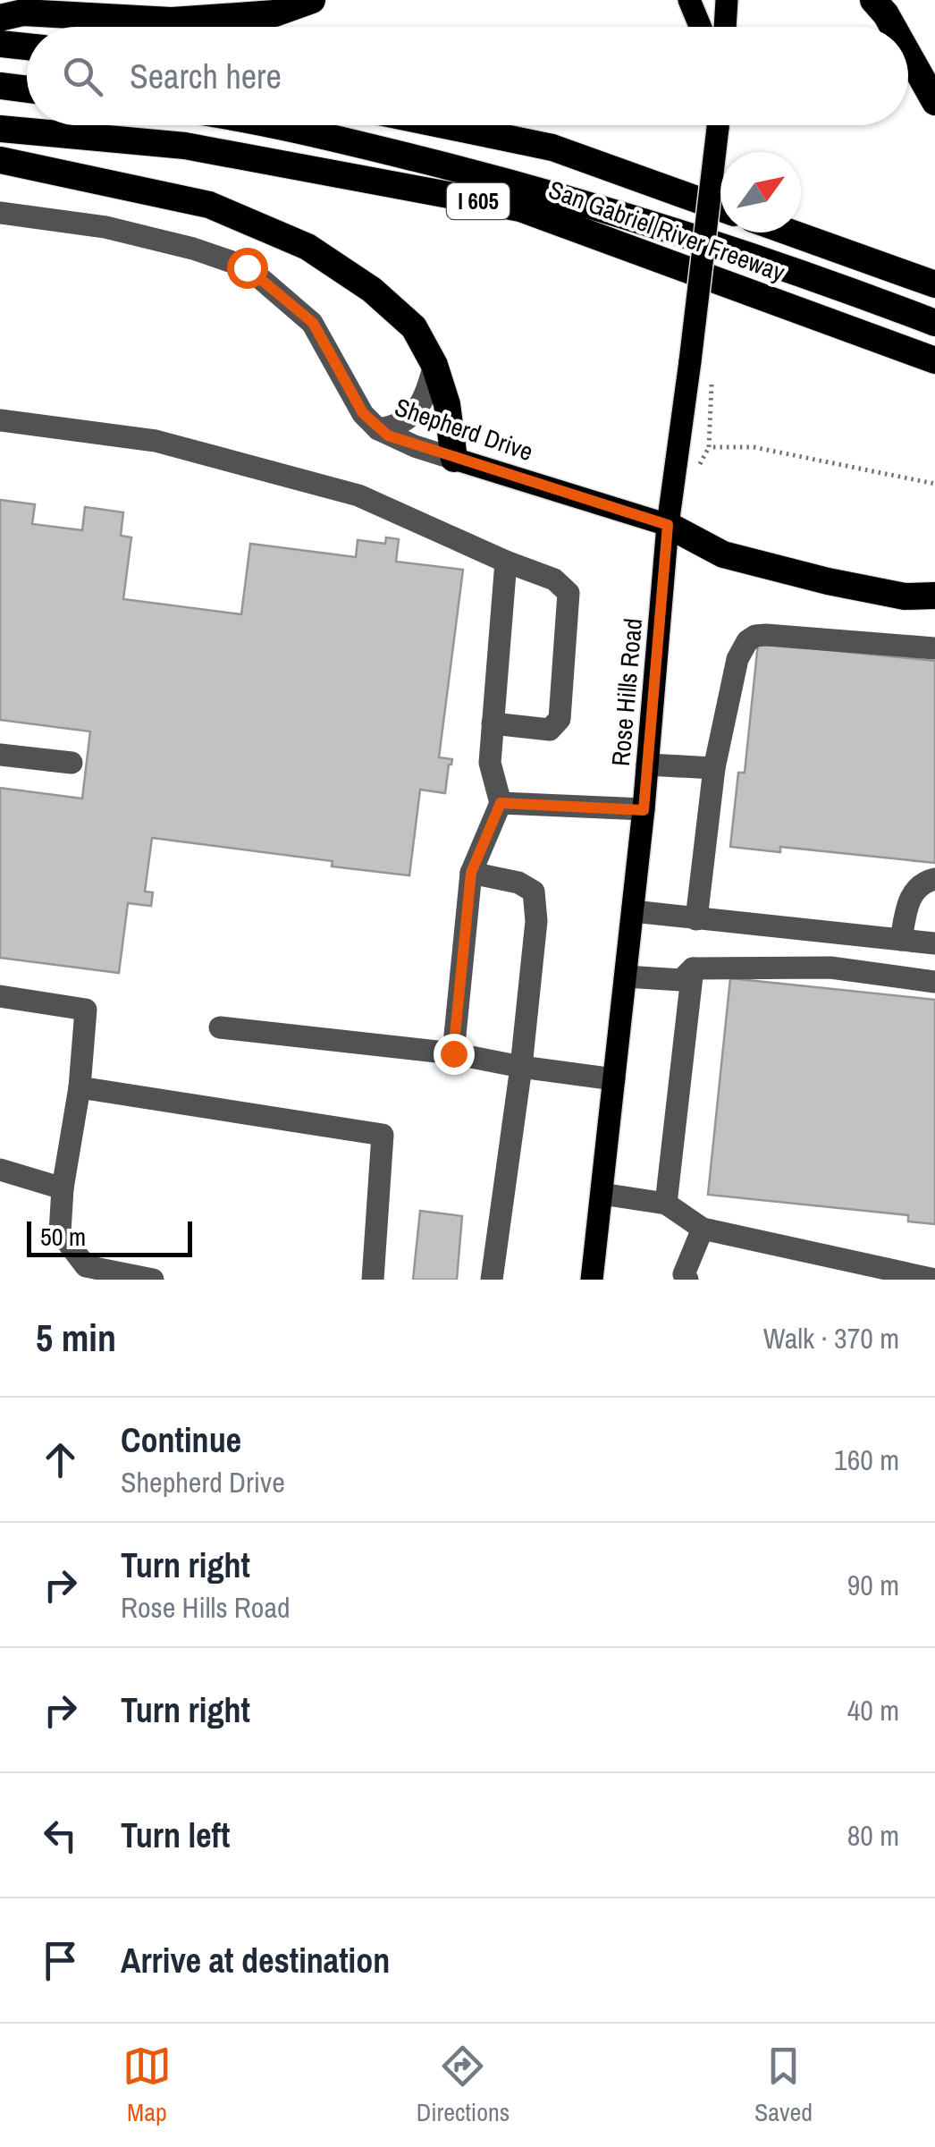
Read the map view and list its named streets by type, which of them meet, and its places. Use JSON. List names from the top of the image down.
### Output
{
  "streets": {
    "highway": ["I 605", "San Gabriel River Freeway"],
    "main road": ["Shepherd Drive", "Rose Hills Road"]
  },
  "crossings": [
    ["Shepherd Drive", "Rose Hills Road"]
  ],
  "scale_bar": "50 m",
  "north": "top right",
  "page": {
    "search": "Search here",
    "scale": "50 m",
    "heading": ["5 min", "Walk · 370 m"],
    "list": [
      ["Continue", "Shepherd Drive", "160 m"],
      ["Turn right", "Rose Hills Road", "90 m"],
      ["Turn right", "40 m"],
      ["Turn left", "80 m"],
      "Arrive at destination"
    ],
    "nav": ["Map", "Directions", "Saved"]
  }
}
